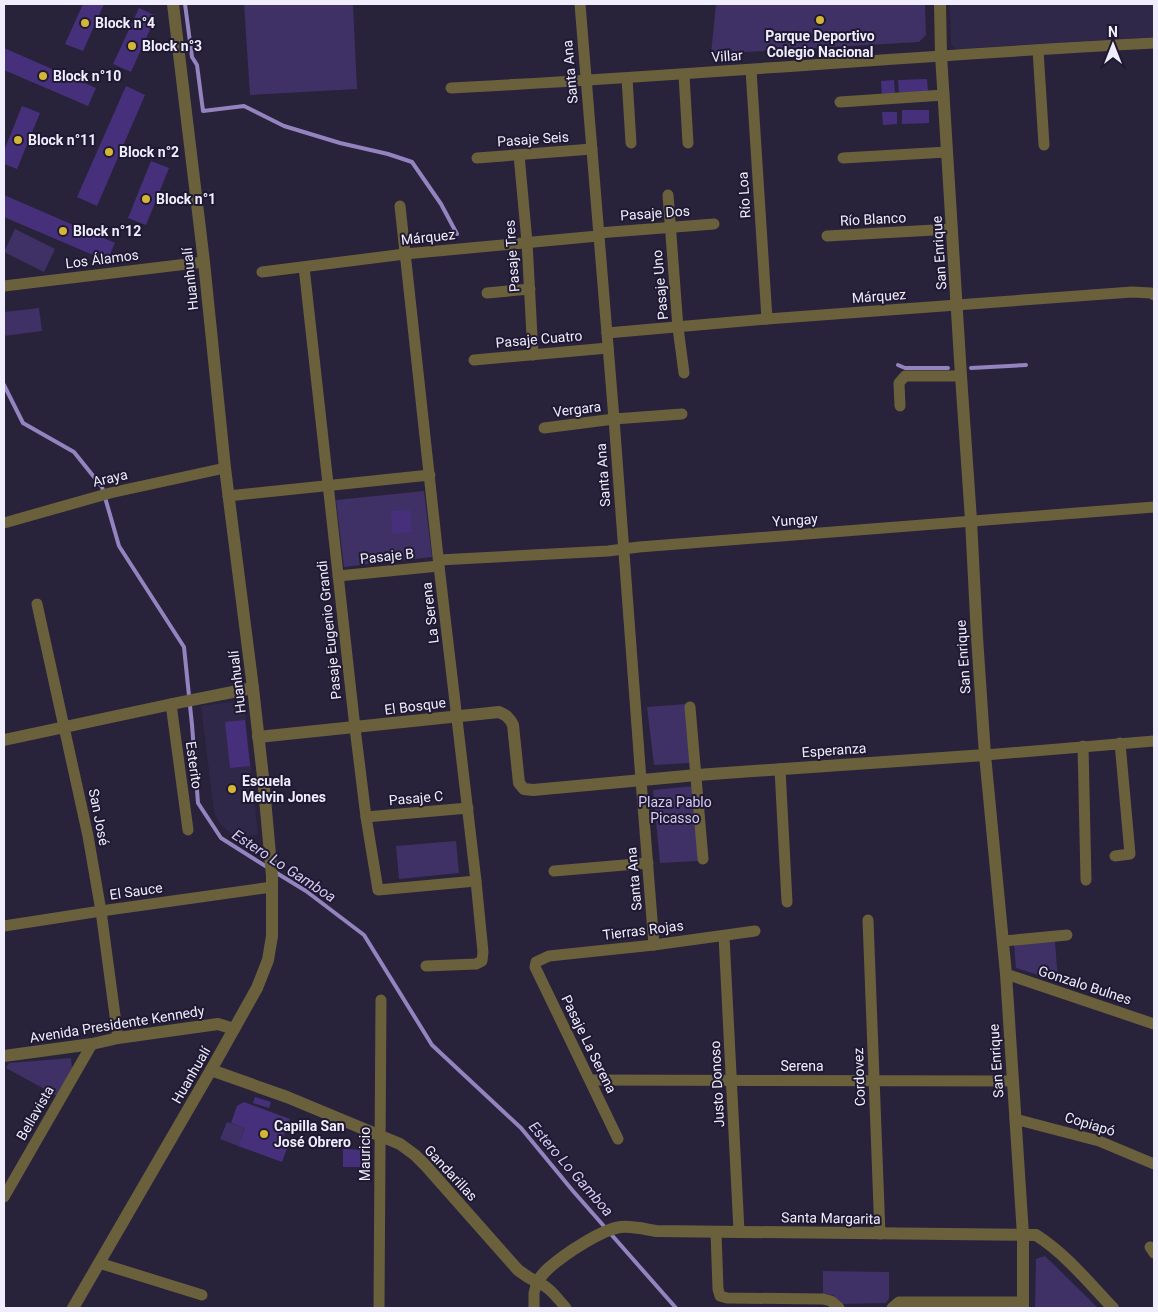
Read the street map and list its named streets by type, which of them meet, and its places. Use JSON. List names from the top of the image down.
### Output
{
  "streets": {
    "street": [
      "Villar",
      "Santa Ana",
      "Pasaje Seis",
      "Río Loa",
      "Pasaje Dos",
      "Río Blanco",
      "Márquez",
      "San Enrique",
      "Pasaje Tres",
      "Los Álamos",
      "Huanhualí",
      "Pasaje Uno",
      "Pasaje Cuatro",
      "Vergara",
      "Araya",
      "Yungay",
      "Pasaje B",
      "La Serena",
      "Pasaje Eugenio Grandi",
      "El Bosque",
      "Esperanza",
      "Esterito",
      "Pasaje C",
      "San José",
      "El Sauce",
      "Tierras Rojas",
      "Gonzalo Bulnes",
      "Avenida Presidente Kennedy",
      "Pasaje La Serena",
      "Serena",
      "Cordovez",
      "Justo Donoso",
      "Bellavista",
      "Copiapó",
      "Mauricio",
      "Gandarillas",
      "Santa Margarita"
    ]
  },
  "crossings": [
    ["Villar", "Santa Ana"],
    ["Villar", "Río Loa"],
    ["Villar", "San Enrique"],
    ["Santa Ana", "Pasaje Seis"],
    ["Santa Ana", "Pasaje Dos"],
    ["Santa Ana", "Márquez"],
    ["Santa Ana", "Pasaje Cuatro"],
    ["Santa Ana", "Vergara"],
    ["Santa Ana", "Yungay"],
    ["Santa Ana", "Esperanza"],
    ["Santa Ana", "Tierras Rojas"],
    ["Pasaje Seis", "Pasaje Tres"],
    ["Río Loa", "Márquez"],
    ["Pasaje Dos", "Márquez"],
    ["Pasaje Dos", "Pasaje Uno"],
    ["Río Blanco", "San Enrique"],
    ["Márquez", "San Enrique"],
    ["Márquez", "Pasaje Tres"],
    ["Márquez", "Pasaje Uno"],
    ["Márquez", "La Serena"],
    ["Márquez", "Pasaje Eugenio Grandi"],
    ["San Enrique", "Yungay"],
    ["San Enrique", "Esperanza"],
    ["San Enrique", "Gonzalo Bulnes"],
    ["San Enrique", "Serena"],
    ["San Enrique", "Copiapó"],
    ["San Enrique", "Santa Margarita"],
    ["Pasaje Tres", "Pasaje Cuatro"],
    ["Los Álamos", "Huanhualí"],
    ["Huanhualí", "Araya"],
    ["Huanhualí", "El Bosque"],
    ["Huanhualí", "El Sauce"],
    ["Huanhualí", "Avenida Presidente Kennedy"],
    ["Huanhualí", "Gandarillas"],
    ["Yungay", "Pasaje B"],
    ["Yungay", "La Serena"],
    ["Pasaje B", "La Serena"],
    ["Pasaje B", "Pasaje Eugenio Grandi"],
    ["La Serena", "Pasaje Eugenio Grandi"],
    ["La Serena", "El Bosque"],
    ["La Serena", "Pasaje C"],
    ["Pasaje Eugenio Grandi", "El Bosque"],
    ["Pasaje Eugenio Grandi", "Pasaje C"],
    ["El Bosque", "Esperanza"],
    ["San José", "El Sauce"],
    ["San José", "Avenida Presidente Kennedy"],
    ["Tierras Rojas", "Pasaje La Serena"],
    ["Tierras Rojas", "Justo Donoso"],
    ["Avenida Presidente Kennedy", "Bellavista"],
    ["Pasaje La Serena", "Serena"],
    ["Serena", "Cordovez"],
    ["Serena", "Justo Donoso"],
    ["Cordovez", "Santa Margarita"],
    ["Justo Donoso", "Santa Margarita"],
    ["Mauricio", "Gandarillas"],
    ["Gandarillas", "Santa Margarita"]
  ],
  "water": ["Estero Lo Gamboa"],
  "parks": ["Plaza Pablo Picasso"],
  "places": [
    "Parque Deportivo Colegio Nacional",
    "Block n°4",
    "Block n°3",
    "Block n°10",
    "Block n°11",
    "Block n°2",
    "Block n°1",
    "Block n°12",
    "Escuela Melvin Jones",
    "Capilla San José Obrero"
  ],
  "north": "top"
}
